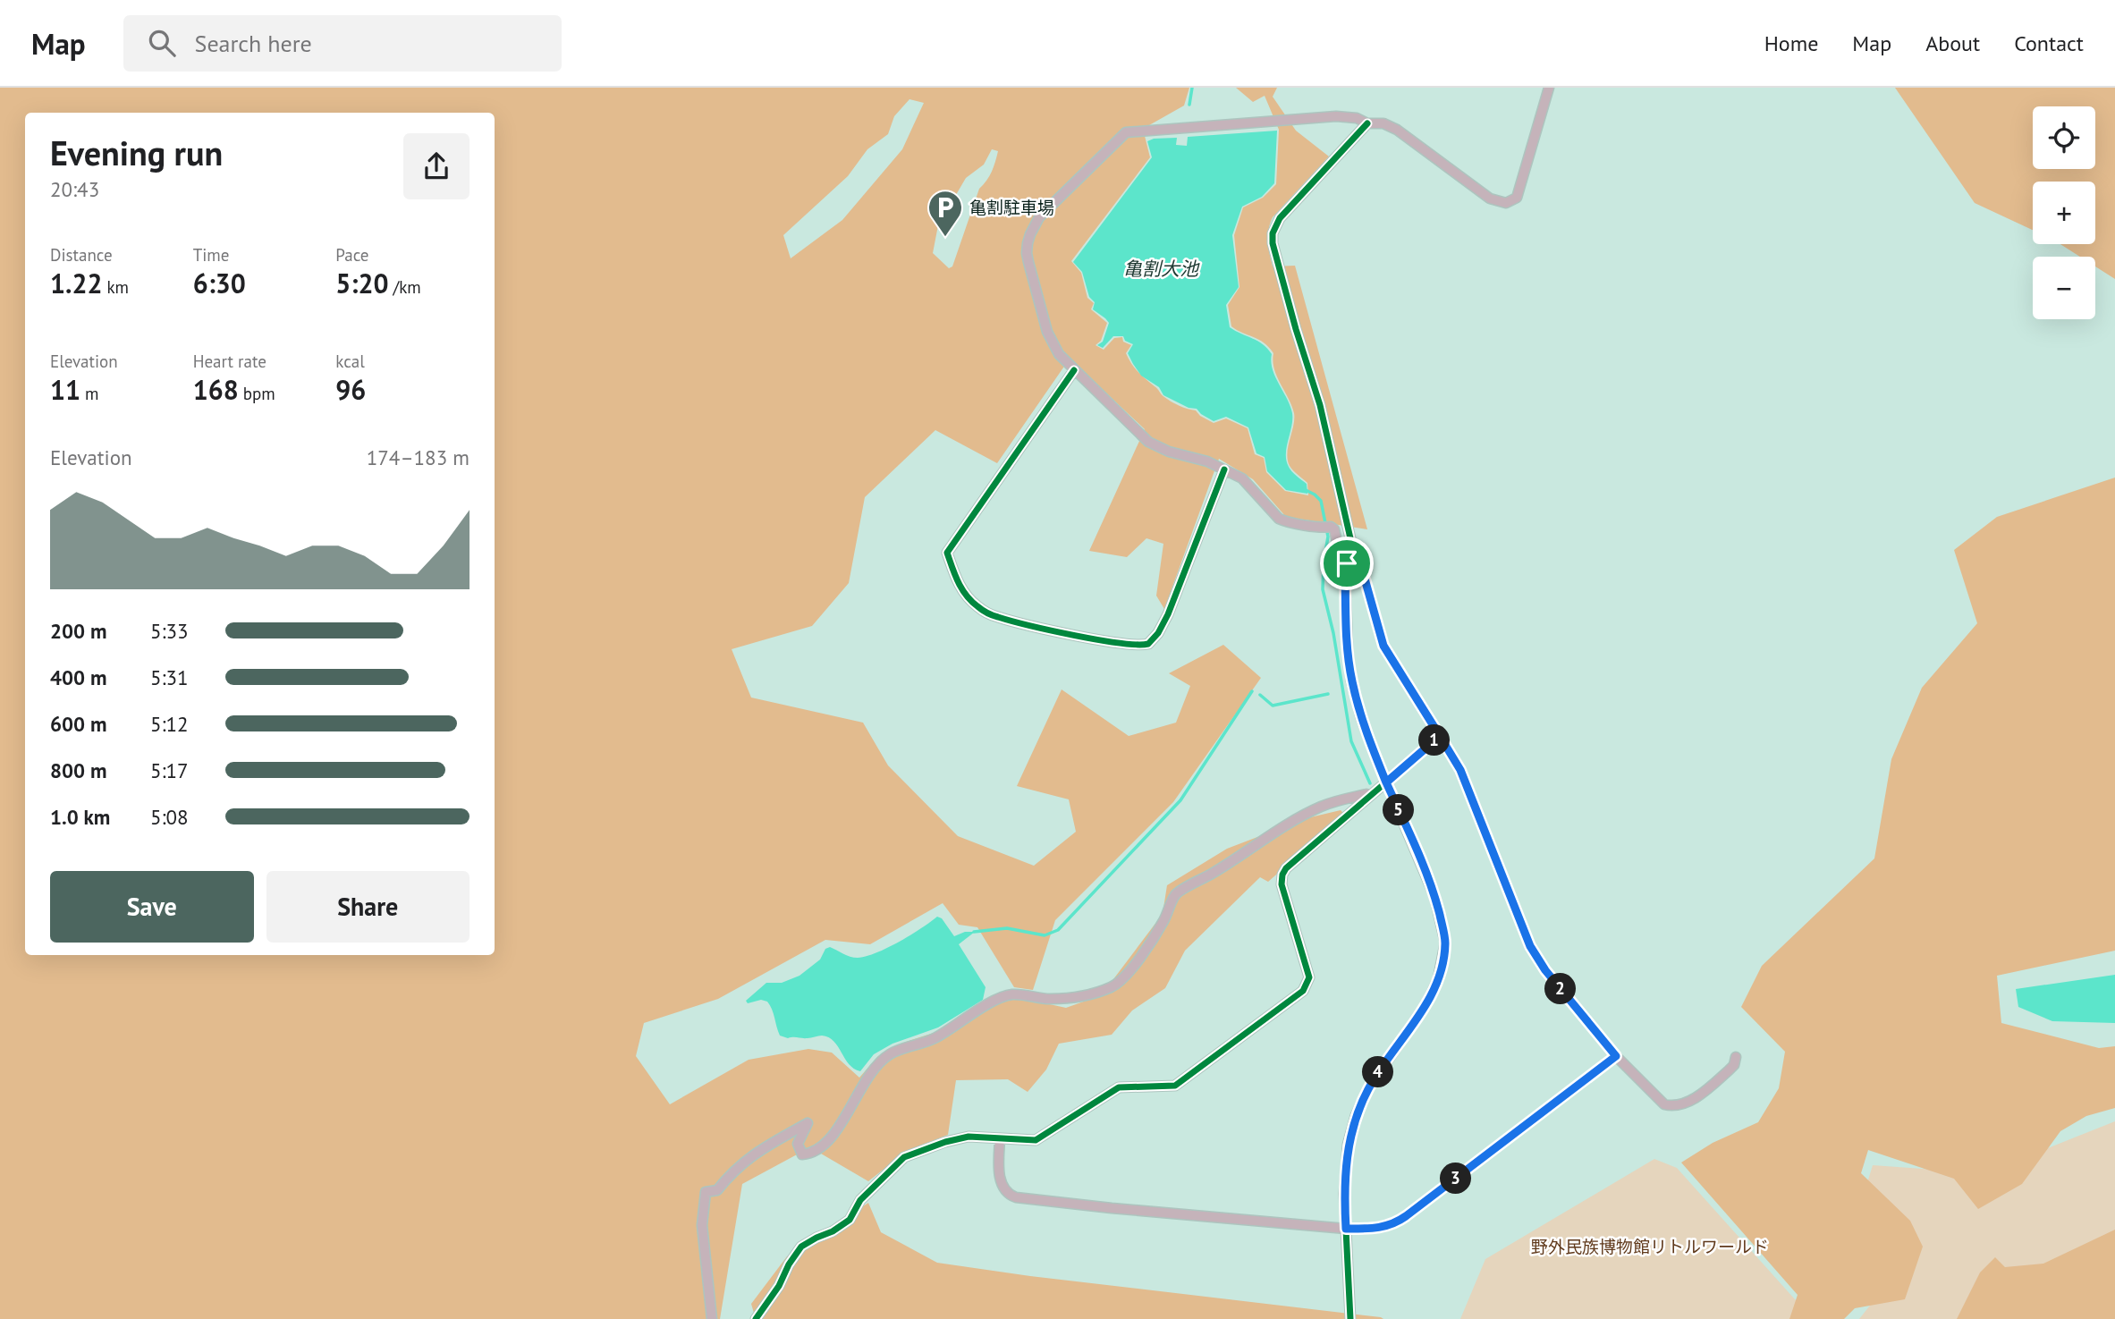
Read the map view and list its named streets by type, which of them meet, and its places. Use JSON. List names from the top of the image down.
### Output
{
  "water": ["亀割大池"],
  "parks": ["野外民族博物館リトルワールド"],
  "places": {
    "parking": ["亀割駐車場"]
  },
  "page": {
    "header": "Map",
    "search": "Search here",
    "nav": [
      "Home",
      "Map",
      "About",
      "Contact"
    ],
    "map_buttons": ["+", "−"],
    "heading": ["Evening run", "20:43"],
    "stats": [
      ["Distance", "1.22 km"],
      ["Time", "6:30"],
      ["Pace", "5:20 /km"],
      ["Elevation", "11 m"],
      ["Heart rate", "168 bpm"],
      ["kcal", "96"]
    ],
    "chart": ["Elevation", "174–183 m"],
    "list": [
      {
        "name": "200 m",
        "note": "5:33"
      },
      {
        "name": "400 m",
        "note": "5:31"
      },
      {
        "name": "600 m",
        "note": "5:12"
      },
      {
        "name": "800 m",
        "note": "5:17"
      },
      {
        "name": "1.0 km",
        "note": "5:08"
      }
    ],
    "pins": [
      "1",
      "5",
      "2",
      "4",
      "3"
    ],
    "buttons": ["Save", "Share"]
  }
}
